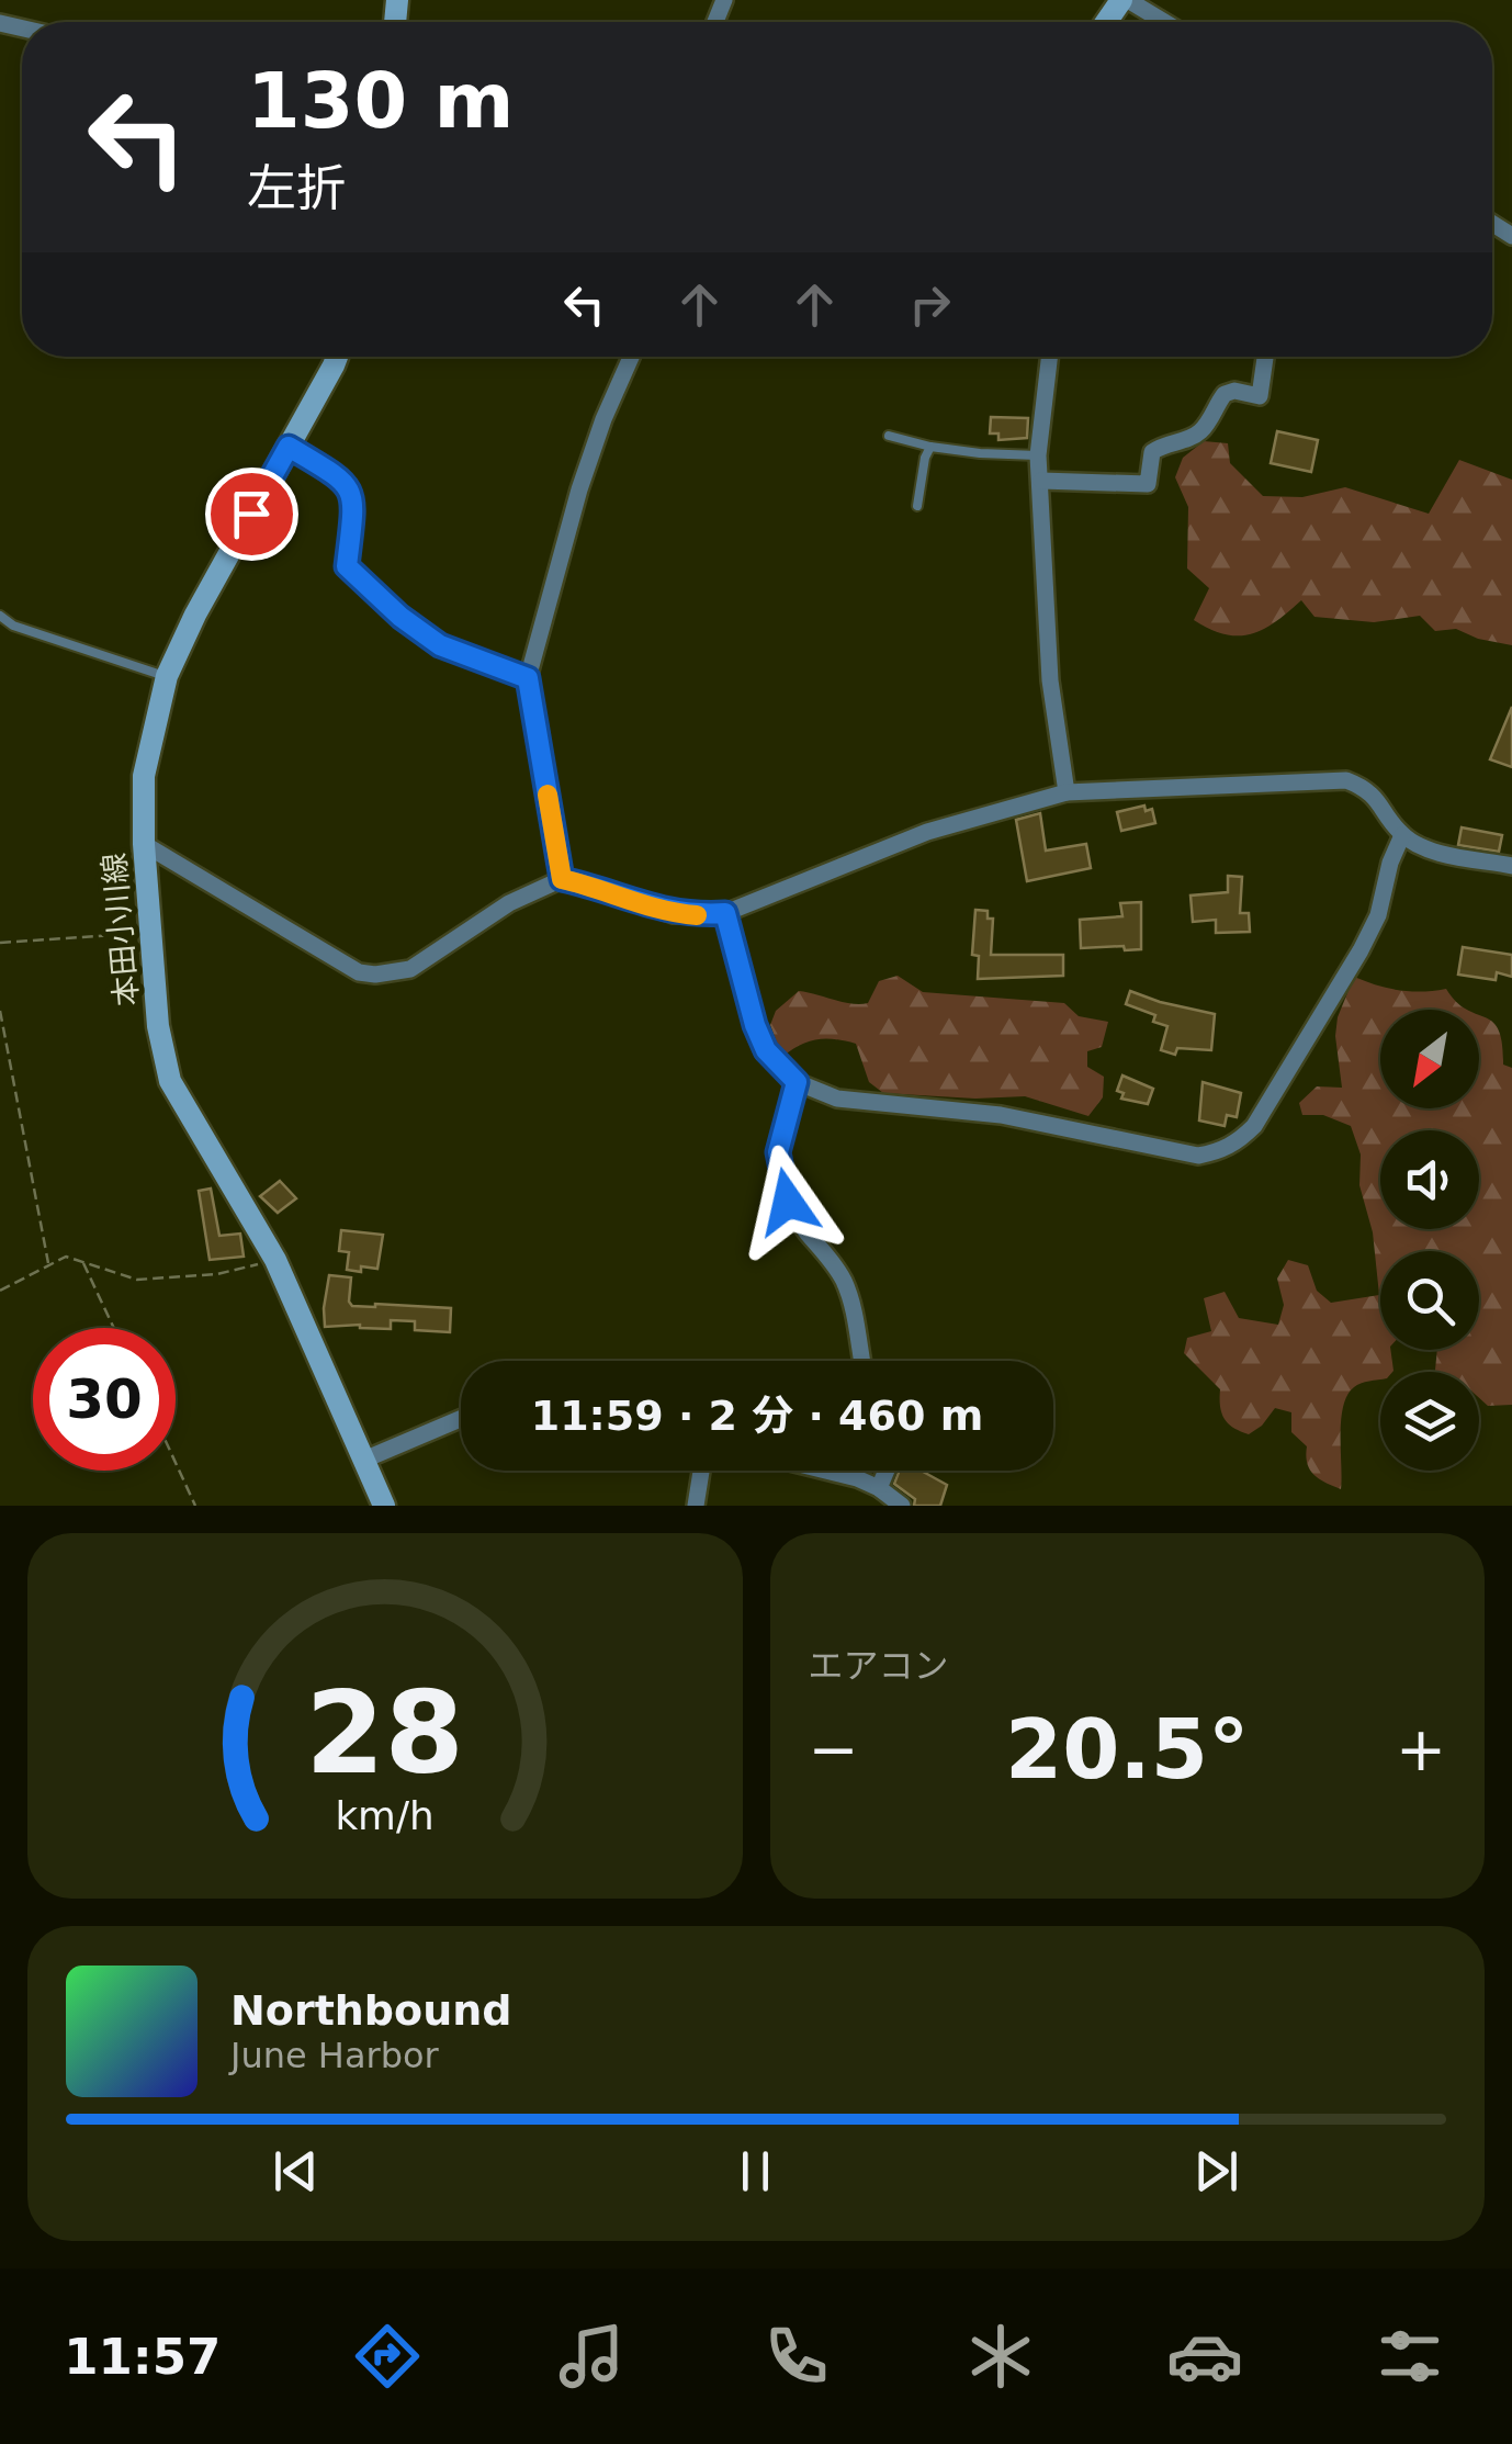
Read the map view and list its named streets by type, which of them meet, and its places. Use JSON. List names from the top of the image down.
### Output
{
  "streets": {
    "main road": ["本田小川線"]
  },
  "north": "bottom left",
  "page": {
    "turn": ["130 m", "左折"],
    "limit": "30",
    "trip": "11:59 · 2 分 · 460 m",
    "tile": "エアコン",
    "heat": ["−", "20.5°", "+"],
    "song": ["Northbound", "June Harbor"],
    "tabs": "11:57",
    "gauge": ["28", "km/h"]
  }
}
